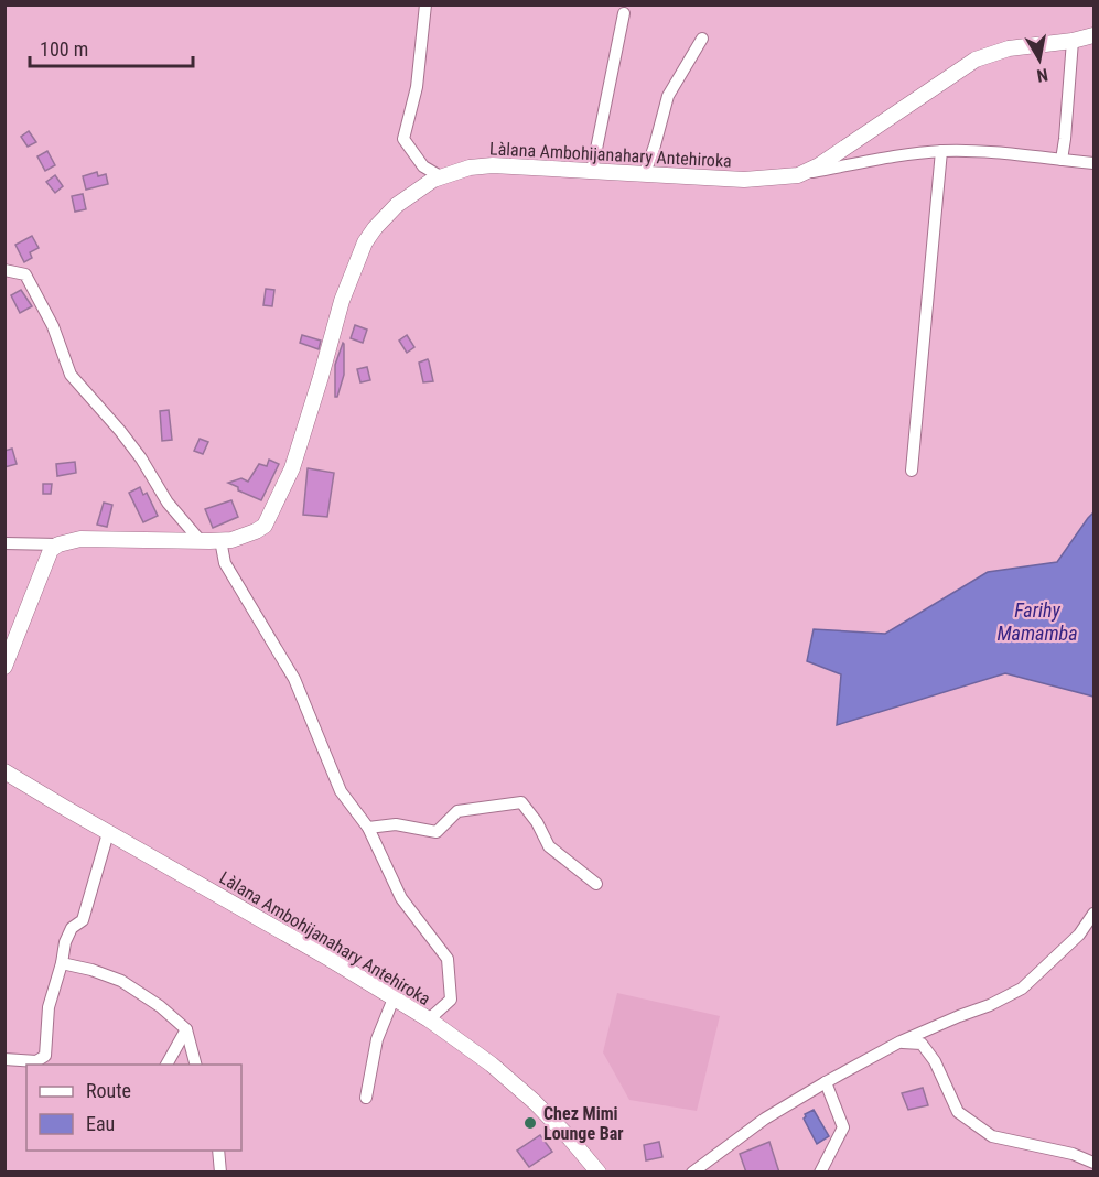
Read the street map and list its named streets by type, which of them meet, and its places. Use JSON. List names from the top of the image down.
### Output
{
  "streets": {
    "street": ["Làlana Ambohijanahary Antehiroka"]
  },
  "water": ["Farihy Mamamba"],
  "places": ["Chez Mimi Lounge Bar"],
  "legend": ["Route", "Eau"],
  "scale_bar": "100 m",
  "north": "bottom"
}
